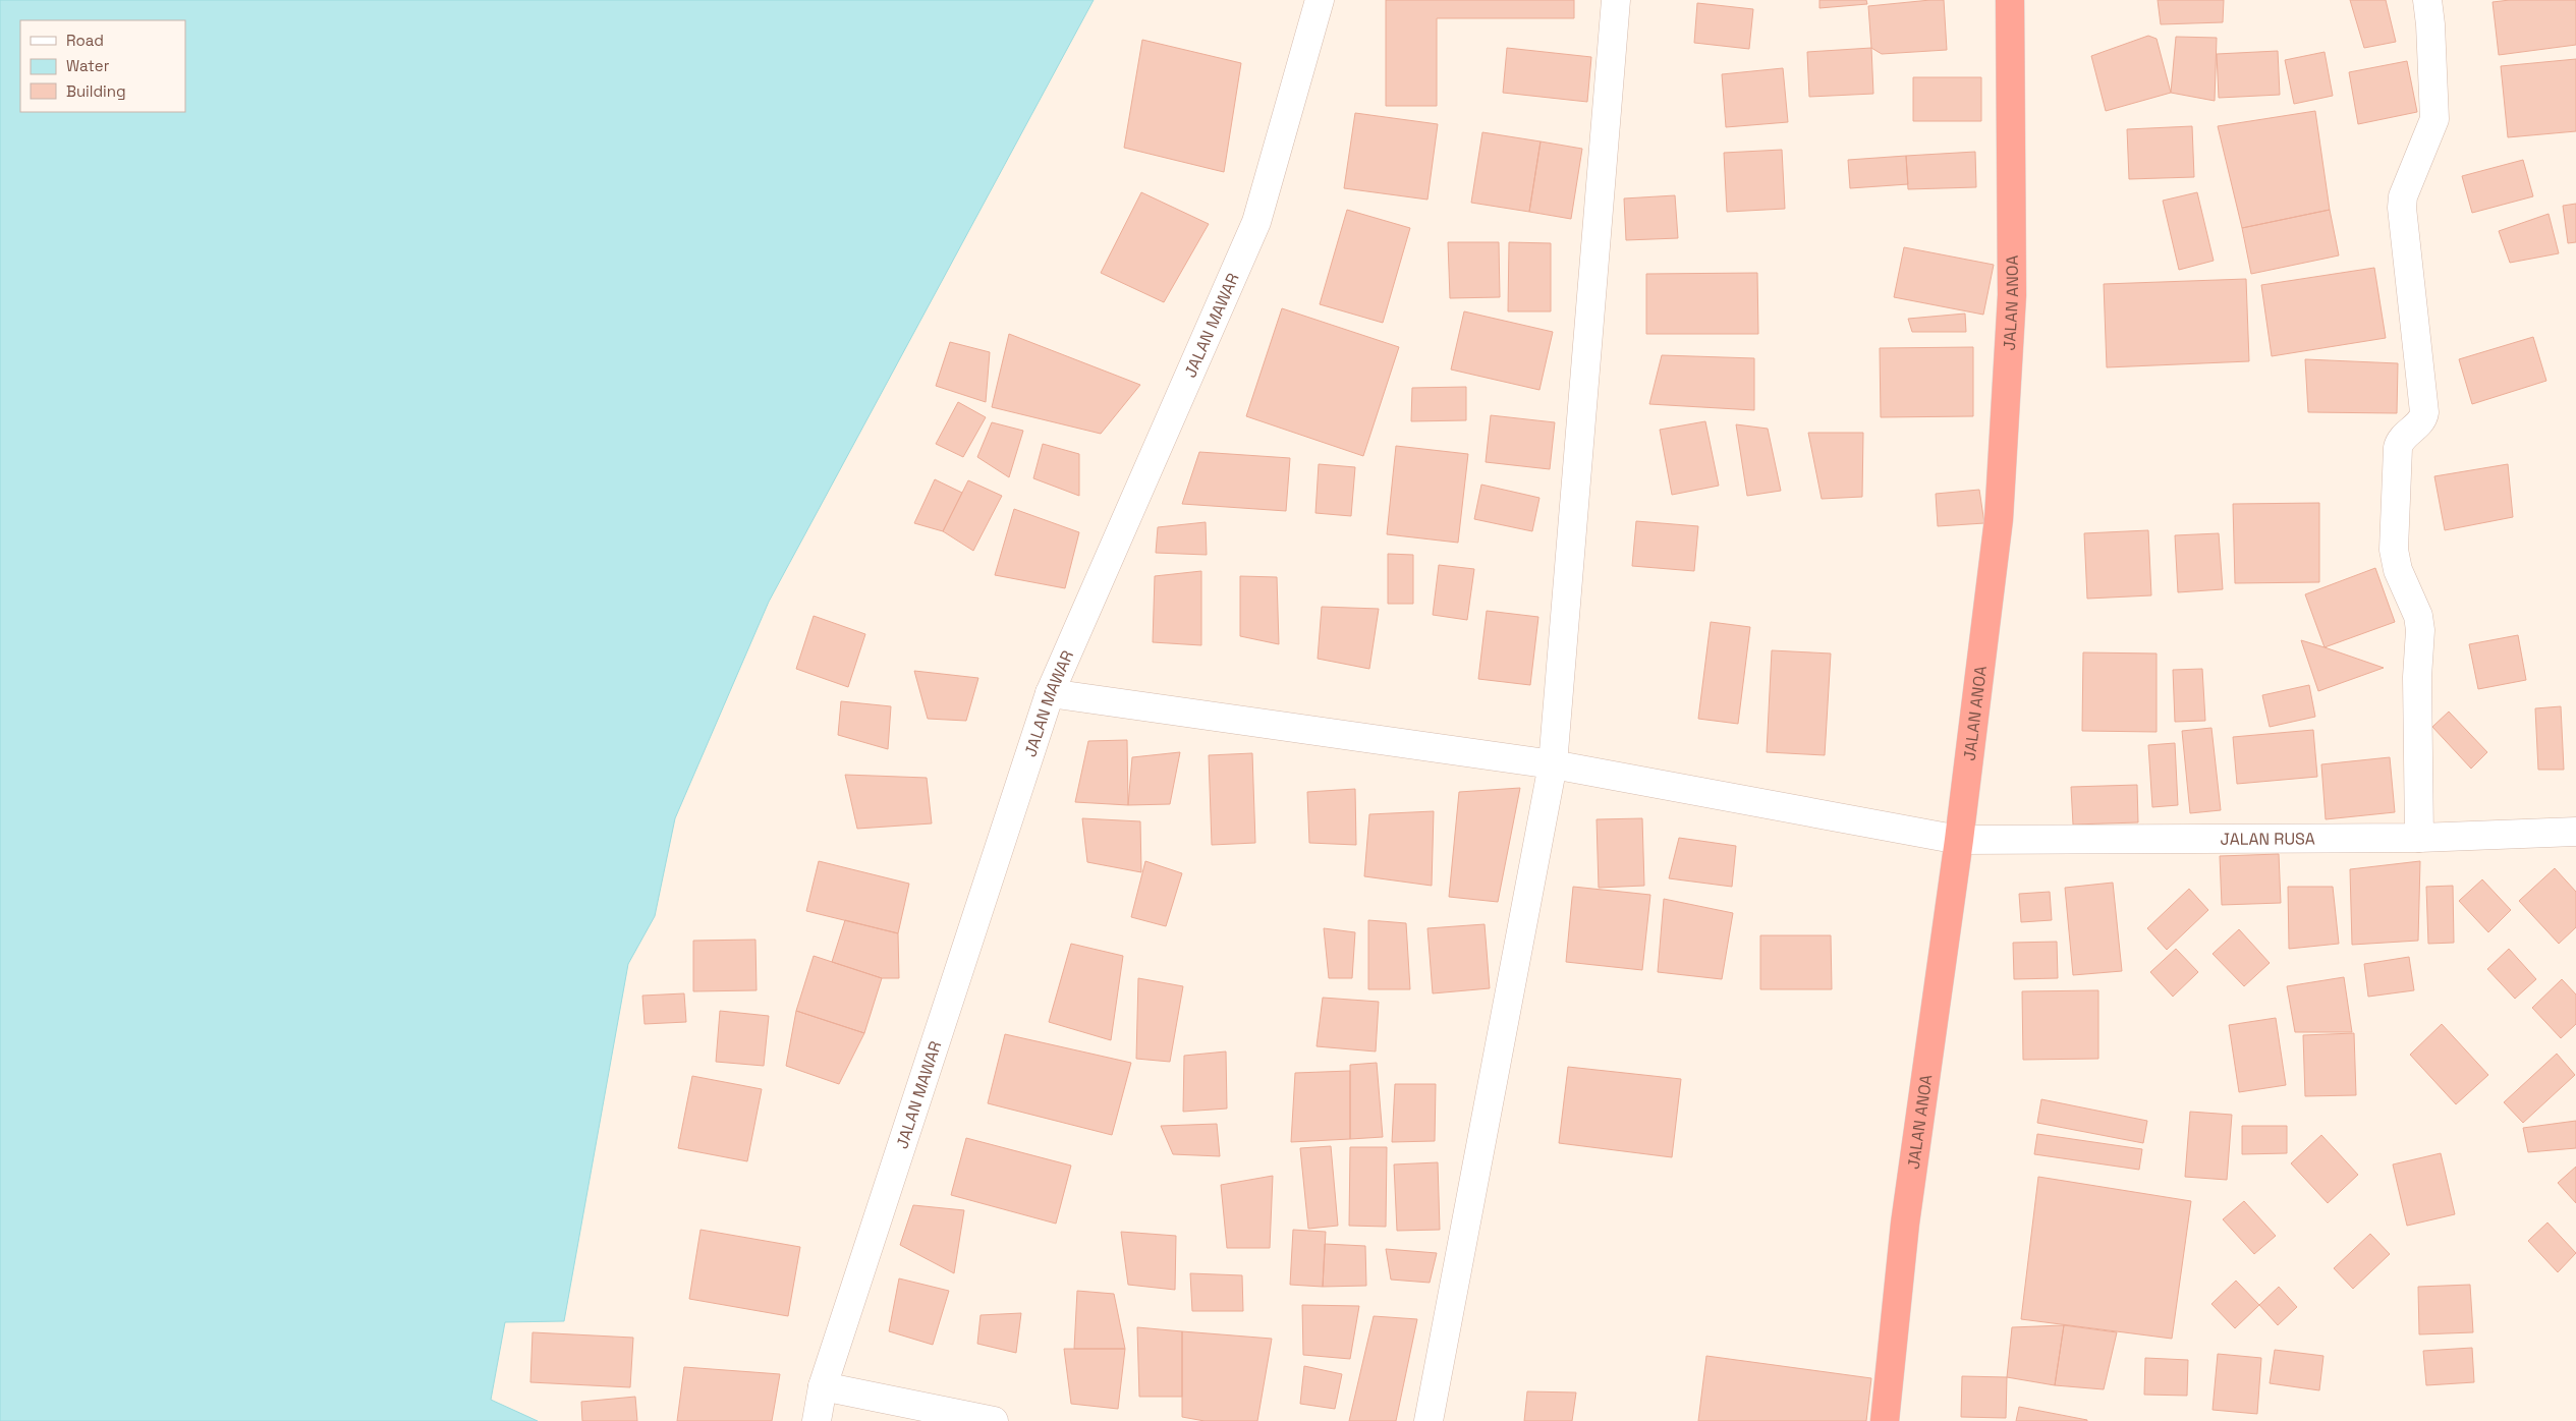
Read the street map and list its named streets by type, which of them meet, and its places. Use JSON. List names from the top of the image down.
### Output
{
  "streets": {
    "highway": ["JALAN ANOA"],
    "street": ["JALAN MAWAR", "JALAN RUSA"]
  },
  "crossings": [
    ["JALAN ANOA", "JALAN RUSA"],
    ["JALAN MAWAR", "JALAN RUSA"]
  ],
  "legend": ["Road", "Water", "Building"]
}
